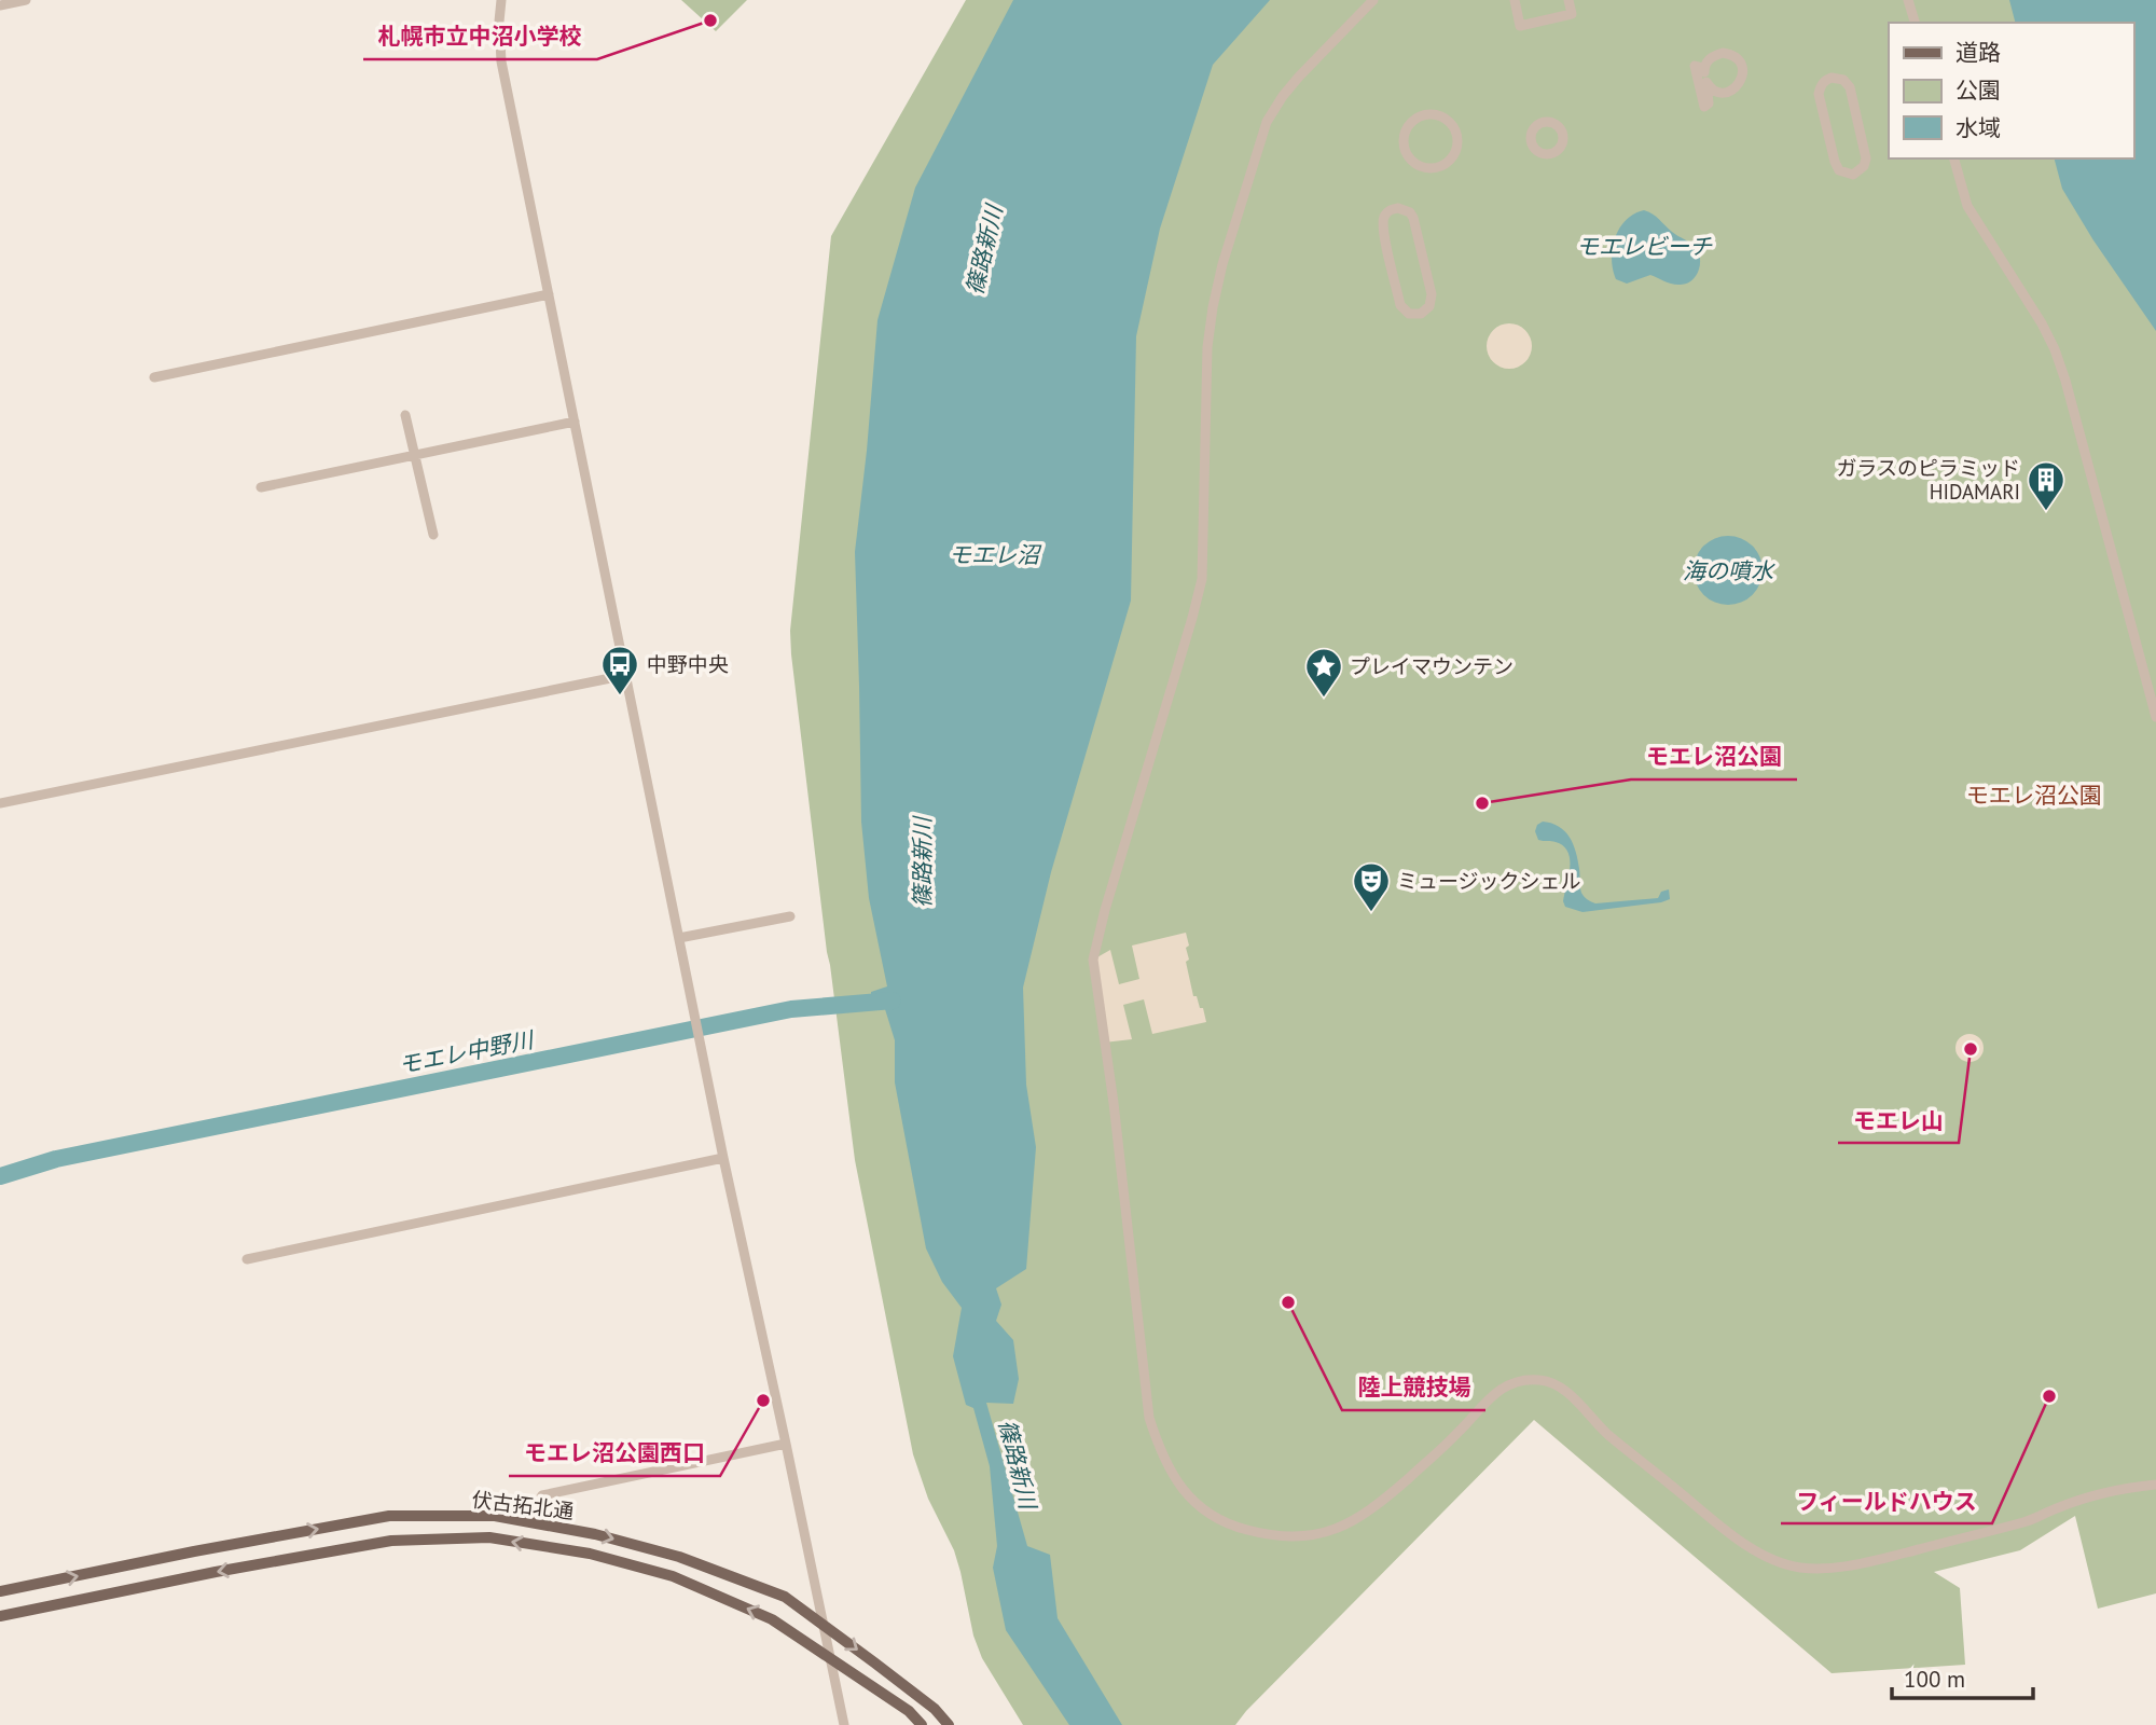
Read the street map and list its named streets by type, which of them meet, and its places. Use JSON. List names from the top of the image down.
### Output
{
  "streets": {
    "main road": ["伏古拓北通"]
  },
  "districts": ["モエレ沼公園"],
  "water": [
    "モエレビーチ",
    "篠路新川",
    "モエレ沼",
    "海の噴水",
    "モエレ中野川"
  ],
  "places": {
    "other": [
      "札幌市立中沼小学校",
      "モエレ沼公園",
      "モエレ山",
      "陸上競技場",
      "フィールドハウス",
      "モエレ沼公園西口"
    ],
    "building": ["ガラスのピラミッド HIDAMARI"],
    "bus stop": ["中野中央"],
    "place": ["プレイマウンテン"],
    "theatre": ["ミュージックシェル"]
  },
  "legend": ["道路", "公園", "水域"],
  "scale_bar": "100 m"
}
